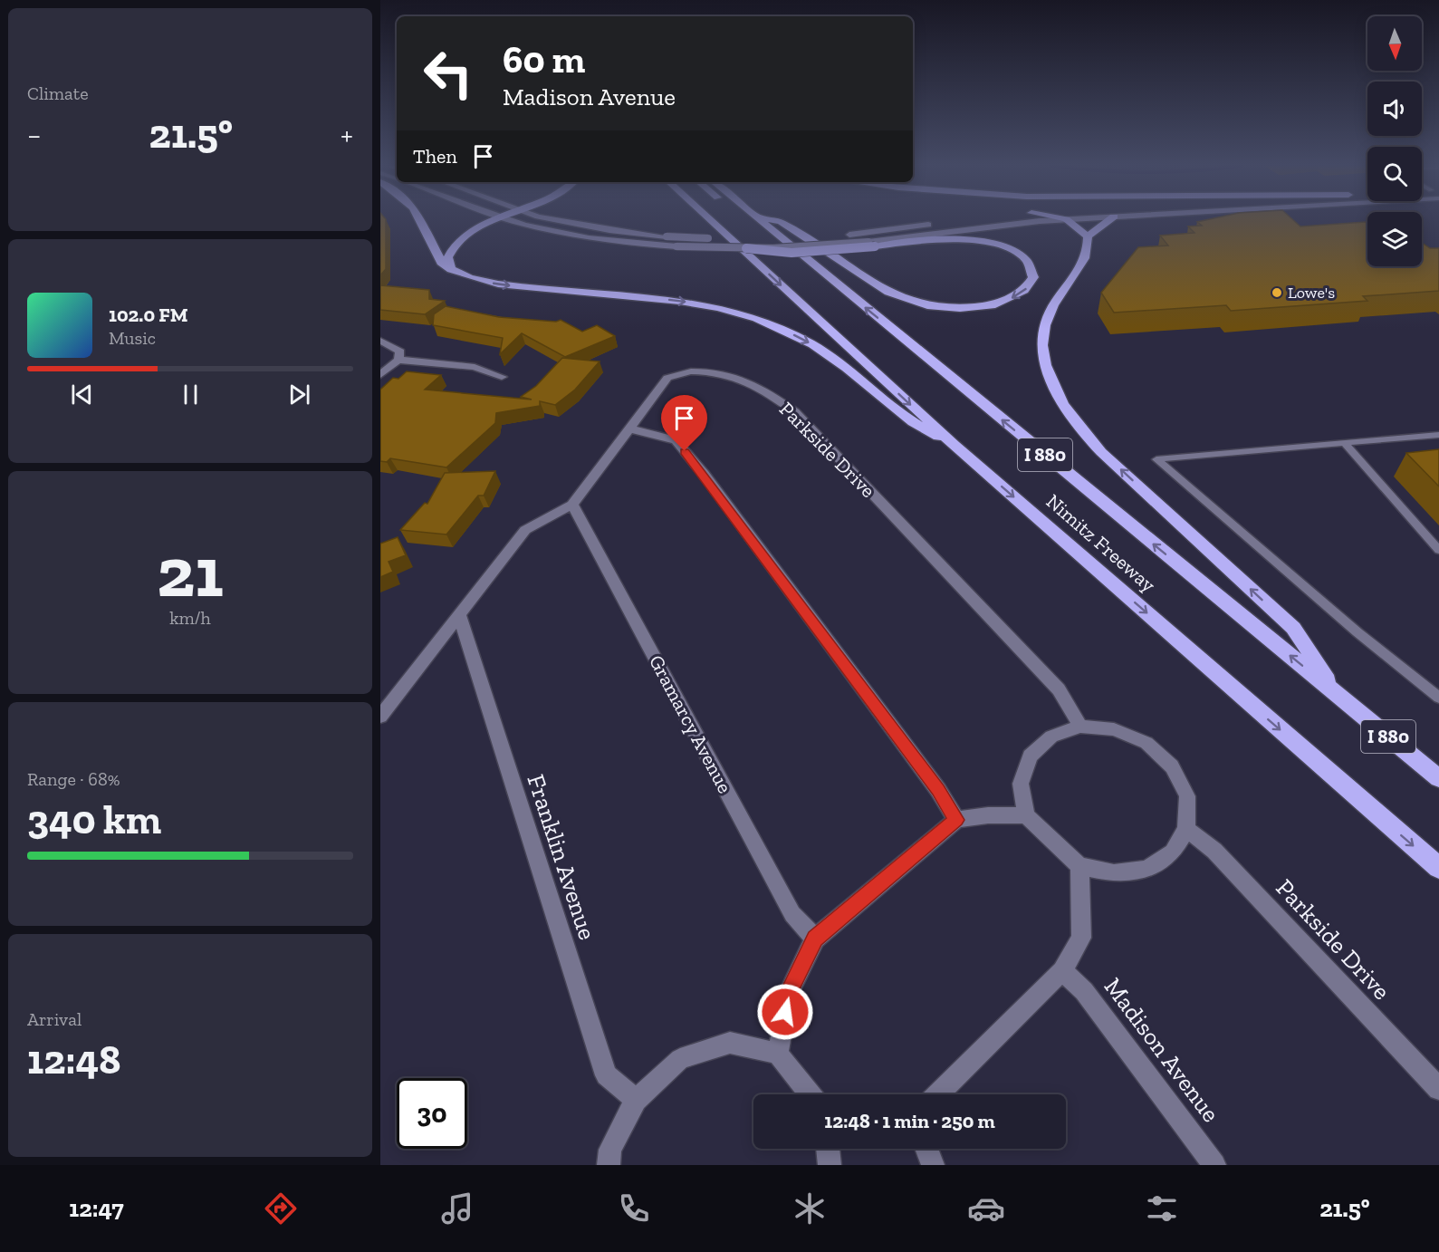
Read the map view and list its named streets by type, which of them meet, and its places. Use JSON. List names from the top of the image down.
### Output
{
  "streets": {
    "highway": ["I 880", "Nimitz Freeway"],
    "street": [
      "Parkside Drive",
      "Gramarcy Avenue",
      "Franklin Avenue",
      "Madison Avenue"
    ]
  },
  "crossings": [
    ["Parkside Drive", "Gramarcy Avenue"],
    ["Parkside Drive", "Franklin Avenue"]
  ],
  "places": ["Lowe's"],
  "north": "bottom",
  "page": {
    "tile": [
      "Climate",
      ["21", "km/h"],
      ["Range · 68%", "340 km"],
      ["Arrival", "12:48"]
    ],
    "turn": ["60 m", "Madison Avenue"],
    "heat": ["−", "21.5°", "+"],
    "then": "Then",
    "song": ["102.0 FM", "Music"],
    "limit": "30",
    "trip": "12:48 · 1 min · 250 m",
    "tabs": ["12:47", "21.5°"]
  }
}
